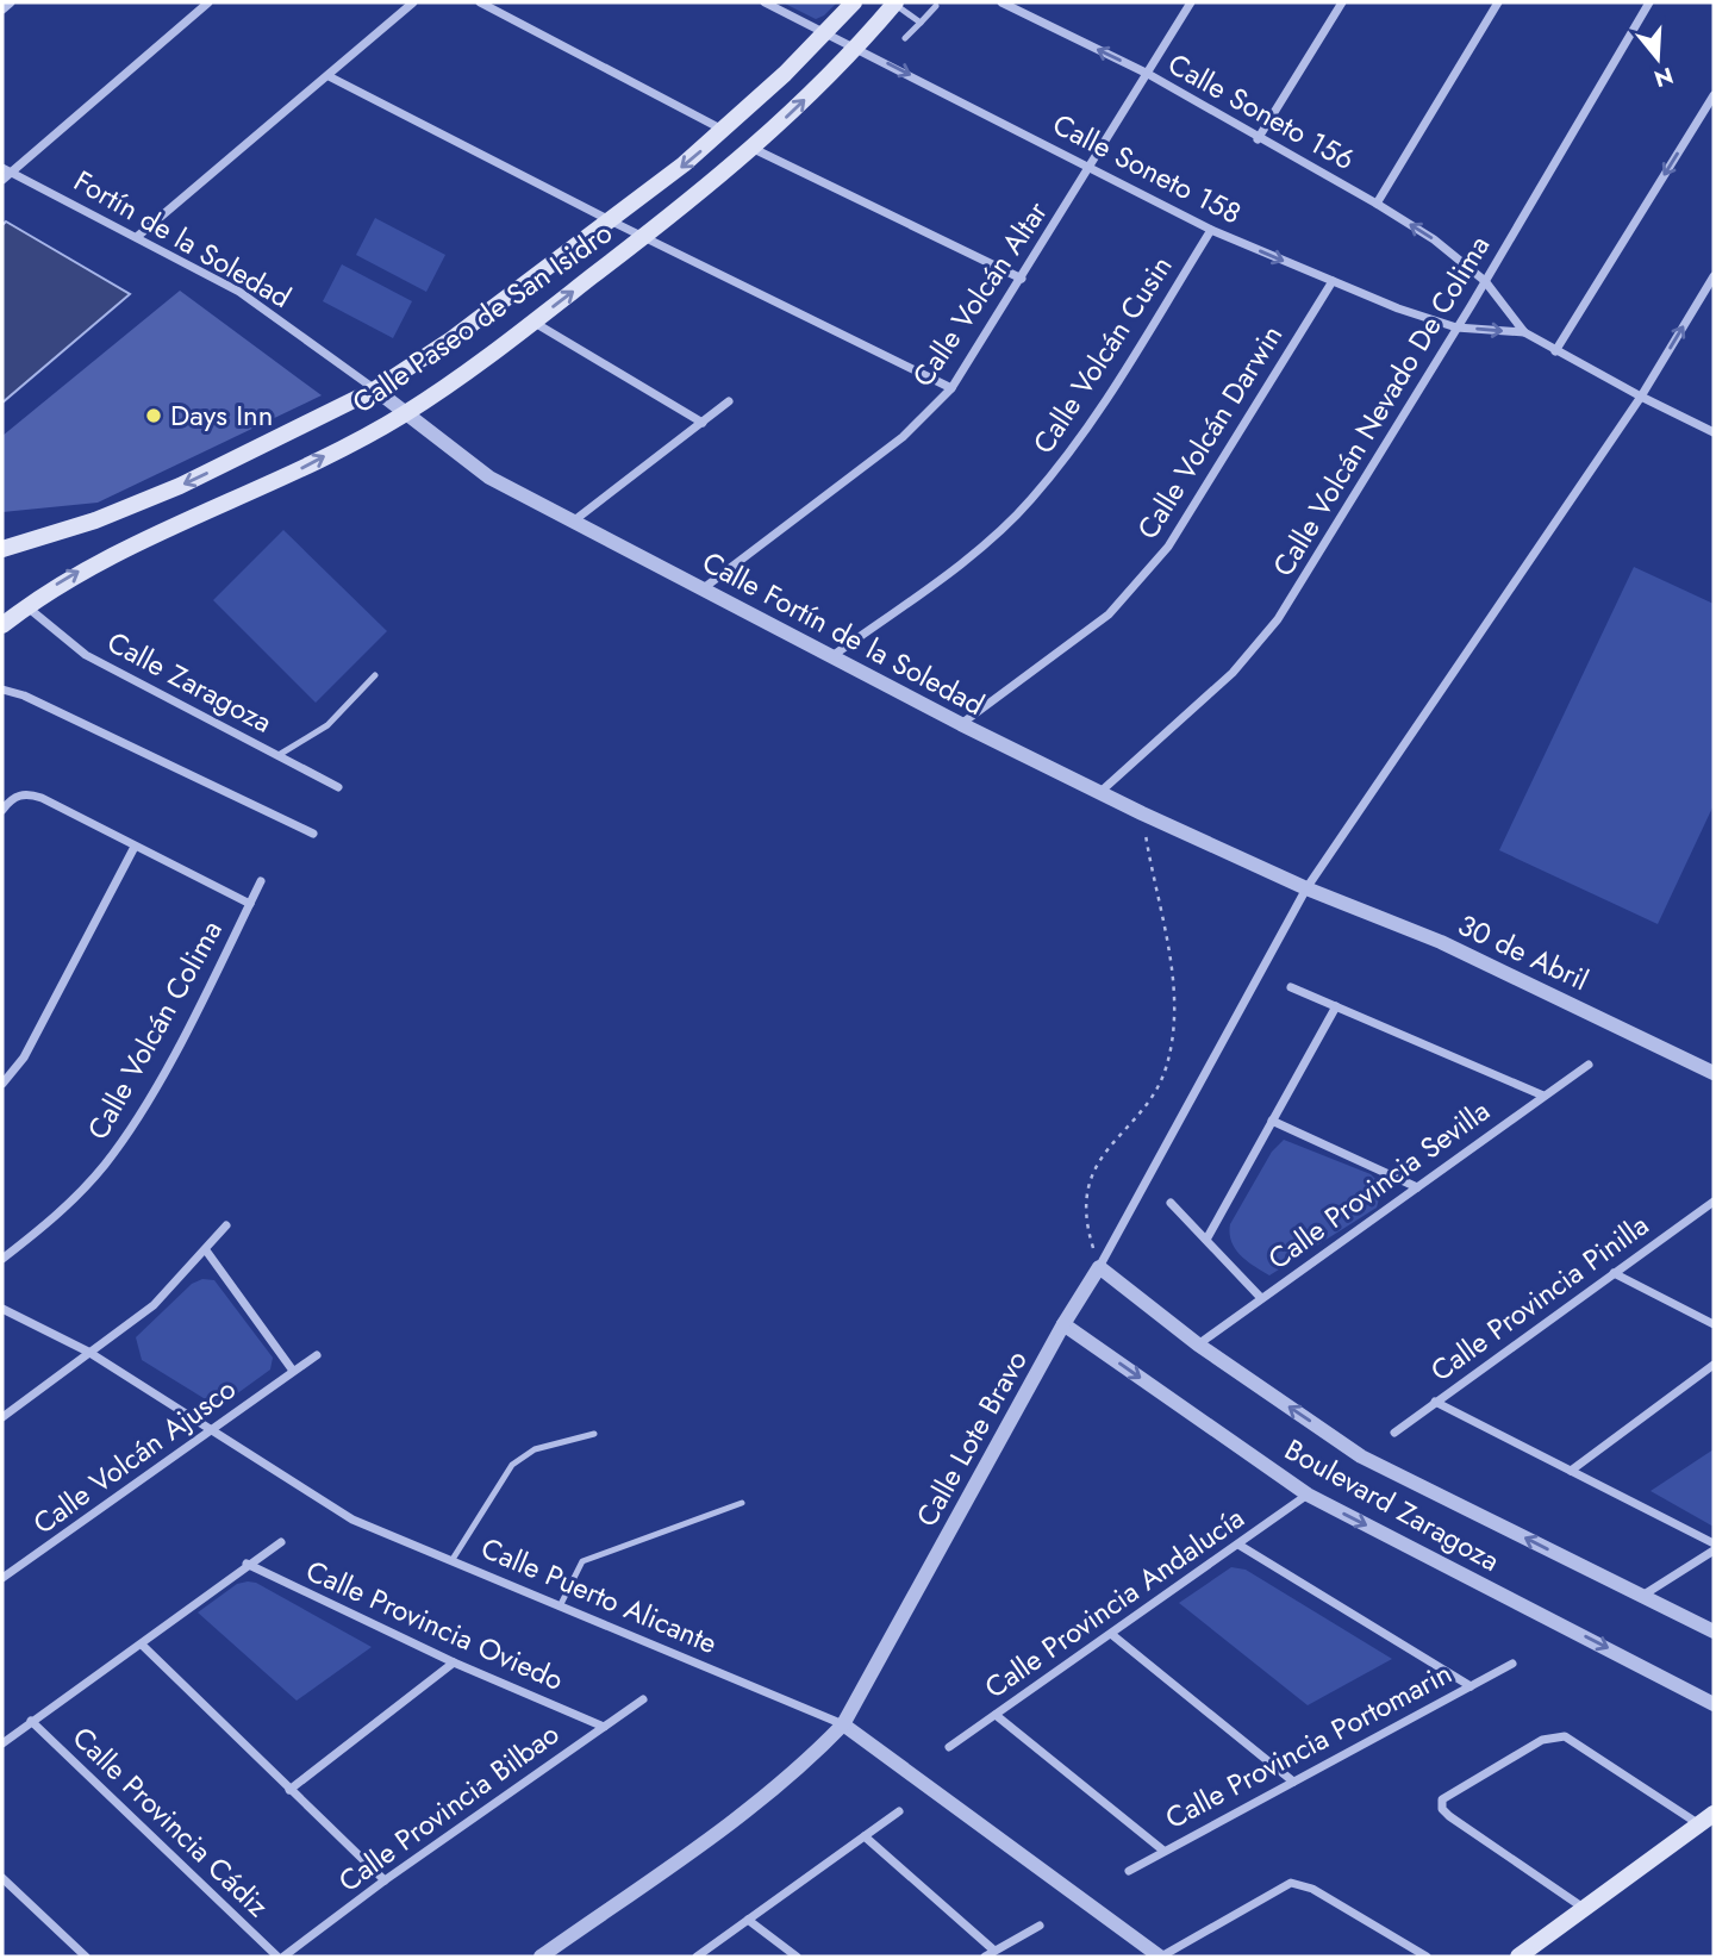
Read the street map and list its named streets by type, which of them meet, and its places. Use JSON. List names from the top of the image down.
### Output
{
  "streets": {
    "main road": ["Calle Paseo de San Isidro"],
    "street": [
      "Calle Soneto 156",
      "Calle Soneto 158",
      "Fortín de la Soledad",
      "Calle Volcán Altar",
      "Calle Volcán Cusin",
      "Calle Volcán Nevado De Colima",
      "Calle Volcán Darwin",
      "Calle Fortín de la Soledad",
      "Calle Zaragoza",
      "30 de Abril",
      "Calle Volcán Colima",
      "Calle Provincia Sevilla",
      "Calle Provincia Pinilla",
      "Calle Lote Bravo",
      "Calle Volcán Ajusco",
      "Boulevard Zaragoza",
      "Calle Puerto Alicante",
      "Calle Provincia Andalucía",
      "Calle Provincia Oviedo",
      "Calle Provincia Portomarin",
      "Calle Provincia Bilbao",
      "Calle Provincia Cádiz"
    ]
  },
  "crossings": [
    ["Calle Soneto 156", "Calle Soneto 158"],
    ["Calle Soneto 156", "Calle Volcán Altar"],
    ["Calle Soneto 156", "Calle Volcán Nevado De Colima"],
    ["Calle Soneto 158", "Calle Volcán Altar"],
    ["Calle Soneto 158", "Calle Paseo de San Isidro"],
    ["Calle Soneto 158", "Calle Volcán Cusin"],
    ["Calle Soneto 158", "Calle Volcán Nevado De Colima"],
    ["Calle Soneto 158", "Calle Volcán Darwin"],
    ["Fortín de la Soledad", "Calle Paseo de San Isidro"],
    ["Fortín de la Soledad", "Calle Fortín de la Soledad"],
    ["Calle Volcán Altar", "Calle Fortín de la Soledad"],
    ["Calle Paseo de San Isidro", "Calle Fortín de la Soledad"],
    ["Calle Paseo de San Isidro", "Calle Zaragoza"],
    ["Calle Volcán Cusin", "Calle Fortín de la Soledad"],
    ["Calle Volcán Nevado De Colima", "Calle Fortín de la Soledad"],
    ["Calle Volcán Darwin", "Calle Fortín de la Soledad"],
    ["Calle Fortín de la Soledad", "30 de Abril"],
    ["Calle Provincia Sevilla", "Boulevard Zaragoza"],
    ["Calle Lote Bravo", "Boulevard Zaragoza"],
    ["Calle Lote Bravo", "Calle Puerto Alicante"],
    ["Calle Volcán Ajusco", "Calle Puerto Alicante"],
    ["Boulevard Zaragoza", "Calle Provincia Andalucía"],
    ["Calle Provincia Oviedo", "Calle Provincia Bilbao"],
    ["Calle Provincia Bilbao", "Calle Provincia Cádiz"]
  ],
  "one_way": ["Calle Soneto 156", "Calle Soneto 158"],
  "places": ["Days Inn"],
  "north": "bottom"
}
